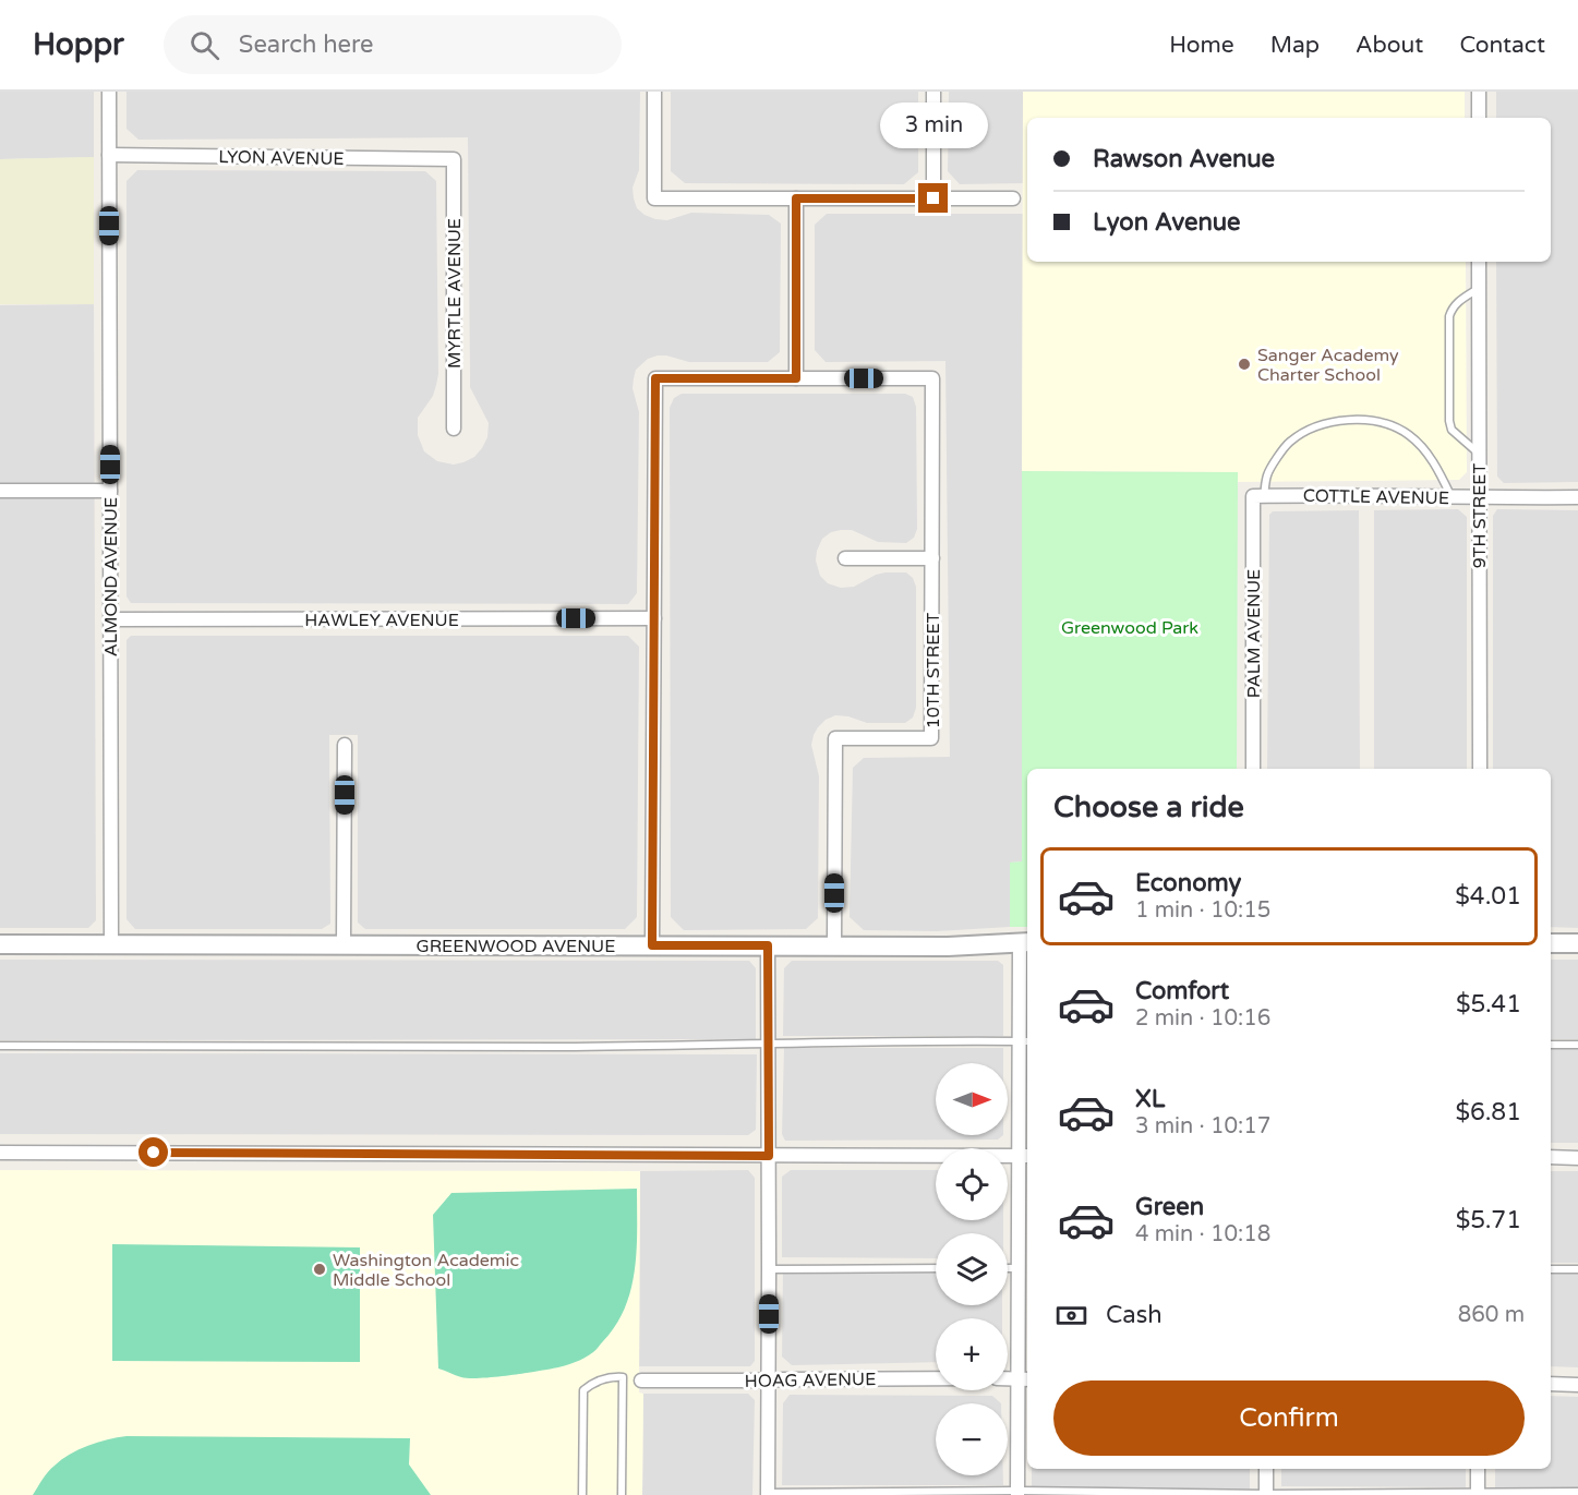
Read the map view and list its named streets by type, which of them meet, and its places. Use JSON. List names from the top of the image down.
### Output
{
  "streets": {
    "street": [
      "LYON AVENUE",
      "MYRTLE AVENUE",
      "COTTLE AVENUE",
      "9TH STREET",
      "ALMOND AVENUE",
      "HAWLEY AVENUE",
      "PALM AVENUE",
      "10TH STREET",
      "GREENWOOD AVENUE",
      "HOAG AVENUE"
    ]
  },
  "crossings": [
    ["LYON AVENUE", "MYRTLE AVENUE"],
    ["LYON AVENUE", "ALMOND AVENUE"],
    ["COTTLE AVENUE", "9TH STREET"],
    ["COTTLE AVENUE", "PALM AVENUE"],
    ["ALMOND AVENUE", "HAWLEY AVENUE"],
    ["ALMOND AVENUE", "GREENWOOD AVENUE"],
    ["10TH STREET", "GREENWOOD AVENUE"]
  ],
  "parks": ["Greenwood Park"],
  "places": ["Sanger Academy Charter School", "Washington Academic Middle School"],
  "north": "right",
  "page": {
    "header": "Hoppr",
    "search": "Search here",
    "nav": [
      "Home",
      "Map",
      "About",
      "Contact"
    ],
    "bubble": "3 min",
    "banner": ["Rawson Avenue", "Lyon Avenue"],
    "heading": "Choose a ride",
    "list": [
      {
        "name": "Economy",
        "note": "1 min · 10:15",
        "value": "$4.01"
      },
      {
        "name": "Comfort",
        "note": "2 min · 10:16",
        "value": "$5.41"
      },
      {
        "name": "XL",
        "note": "3 min · 10:17",
        "value": "$6.81"
      },
      {
        "name": "Green",
        "note": "4 min · 10:18",
        "value": "$5.71"
      }
    ],
    "map_buttons": ["+", "−"],
    "pay": ["Cash", "860 m"],
    "buttons": "Confirm"
  }
}
